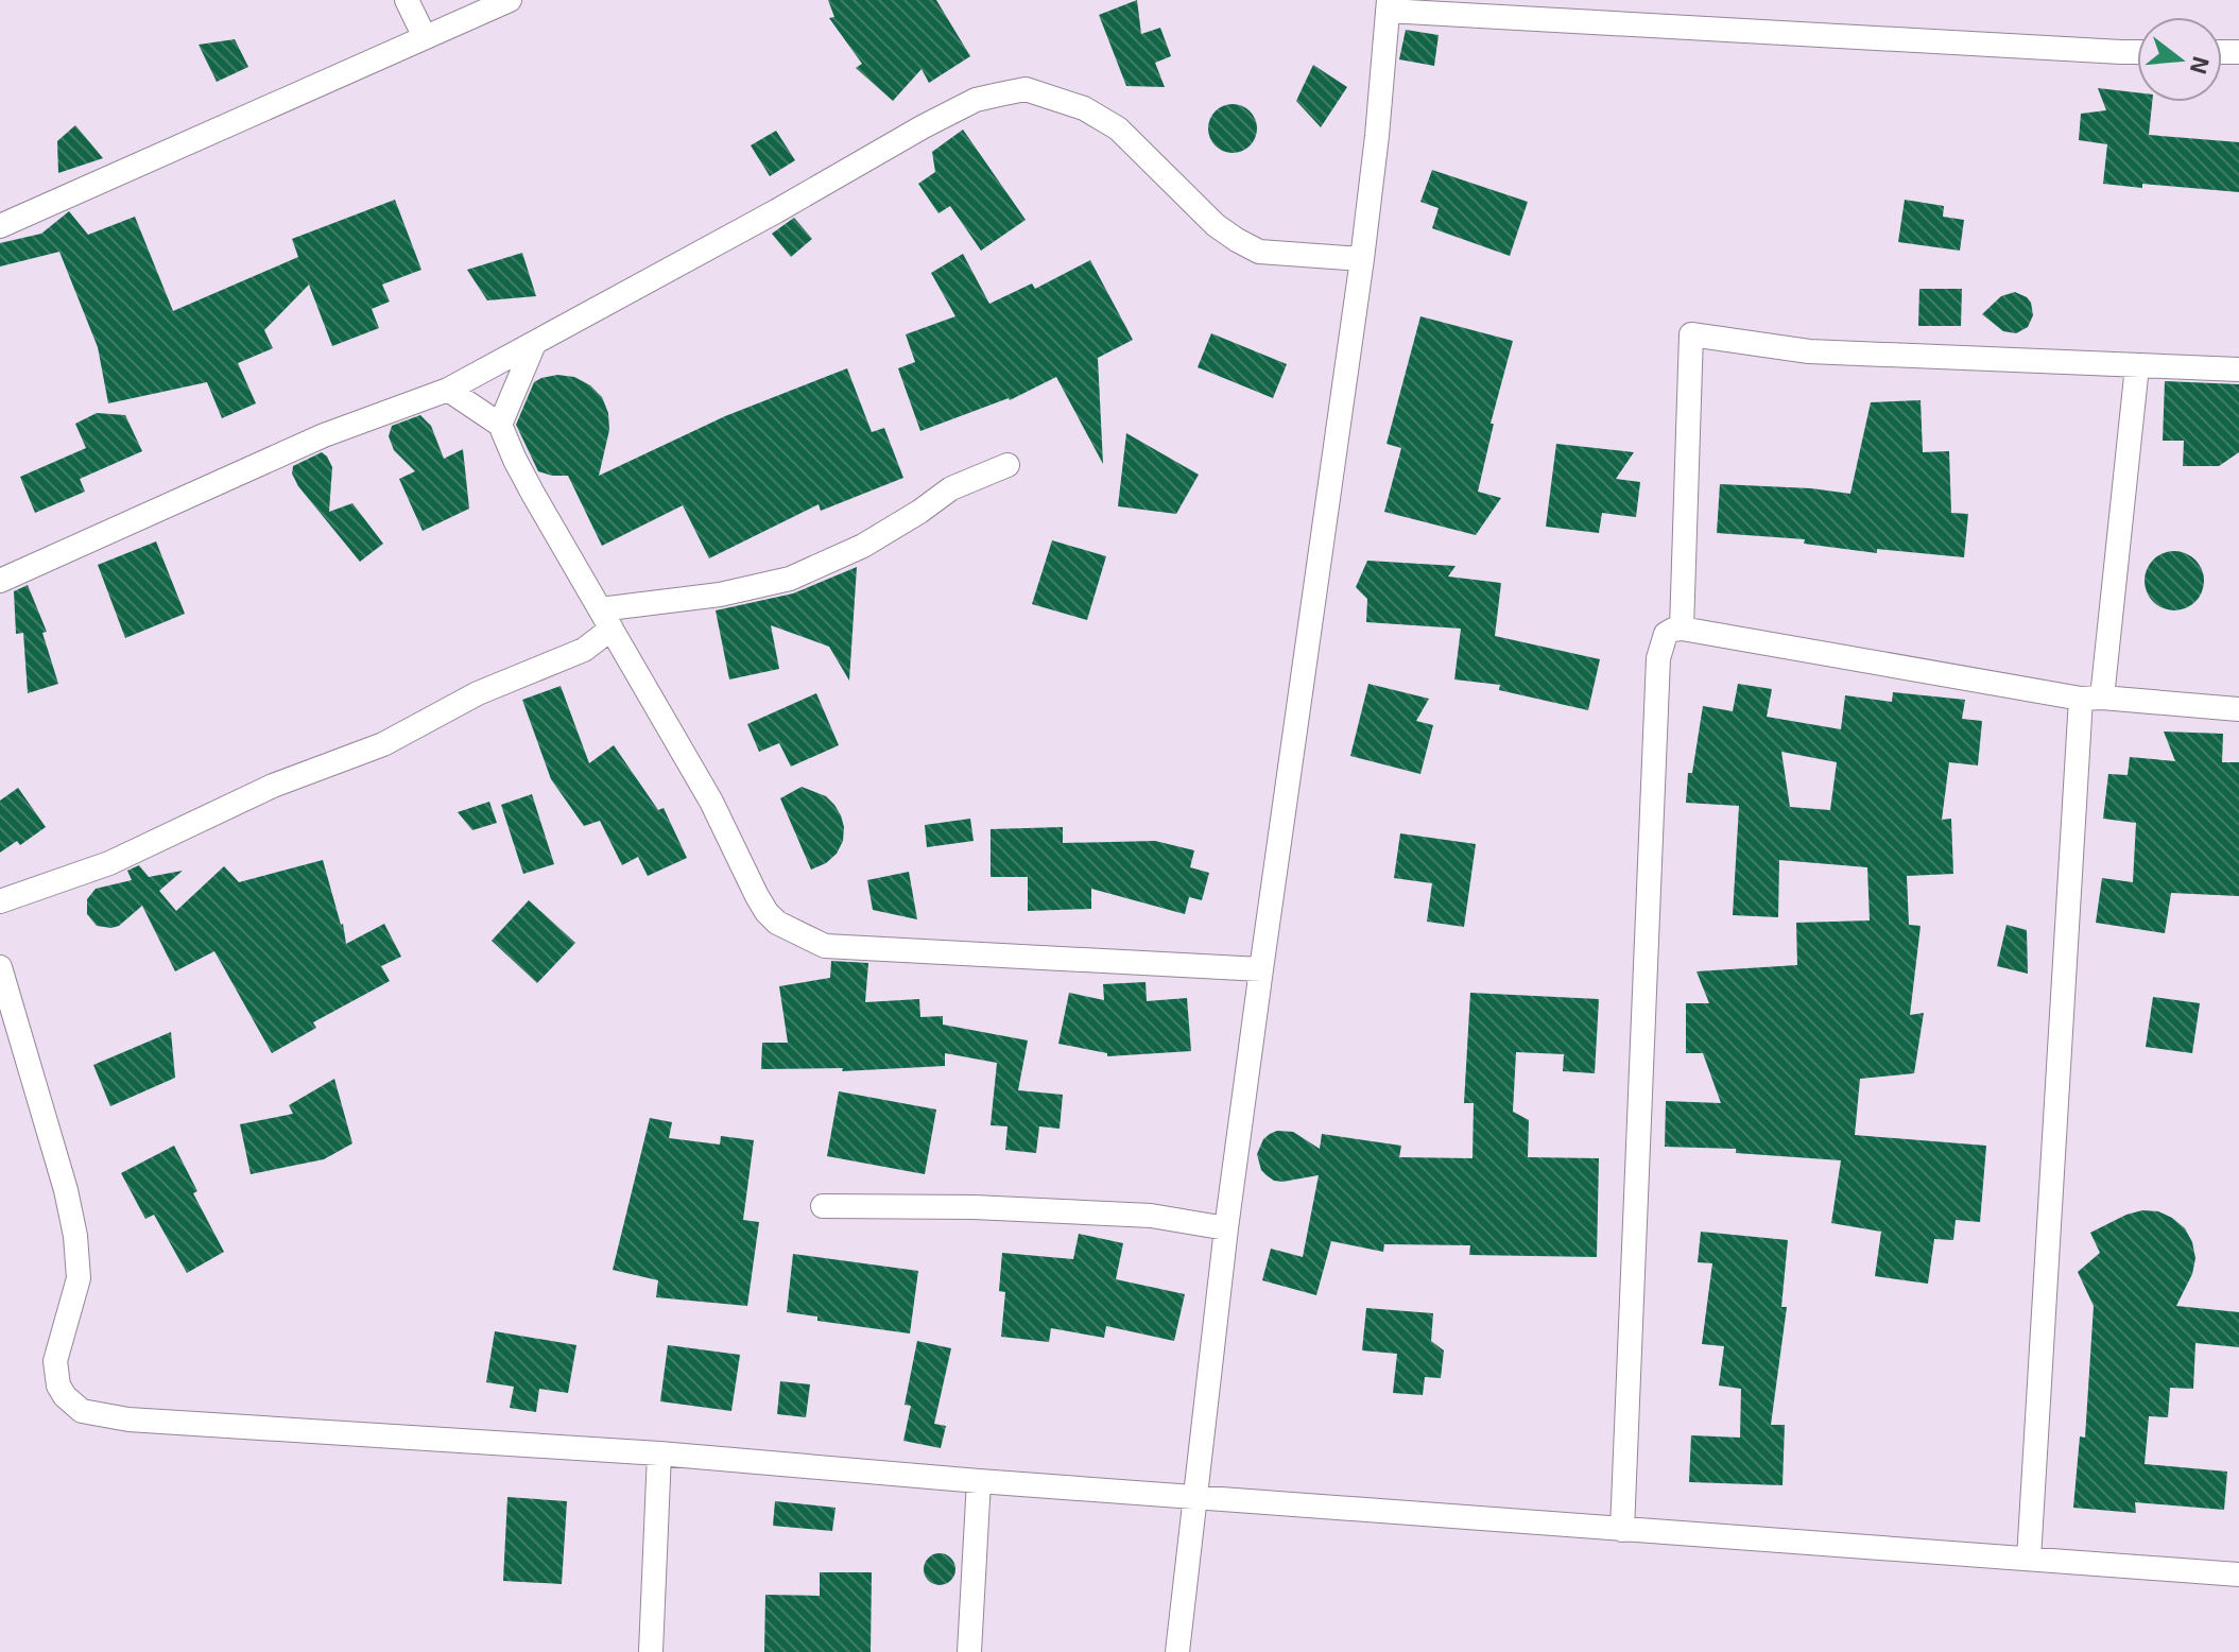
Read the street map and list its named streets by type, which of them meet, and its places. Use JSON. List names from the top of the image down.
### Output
{
  "north": "right"
}
